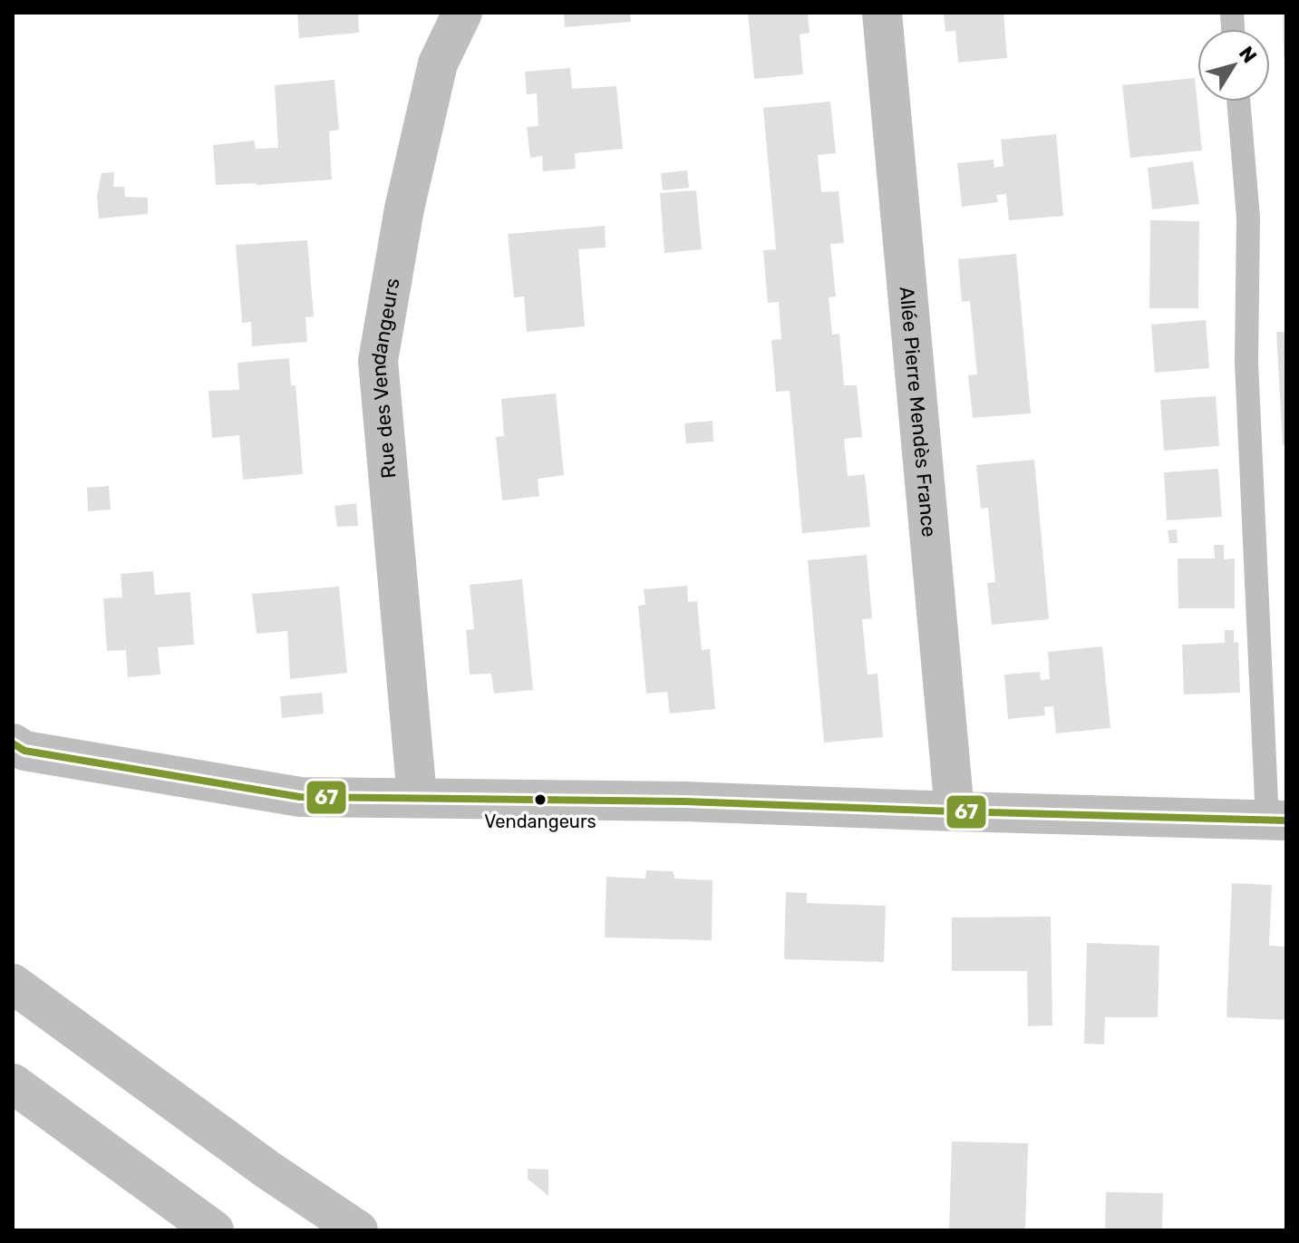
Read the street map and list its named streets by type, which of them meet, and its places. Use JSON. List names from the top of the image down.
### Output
{
  "streets": {
    "main road": ["Rue des Vendangeurs", "Allée Pierre Mendès France"]
  },
  "places": ["Vendangeurs"],
  "lines": ["transit line 67"],
  "north": "top right"
}
